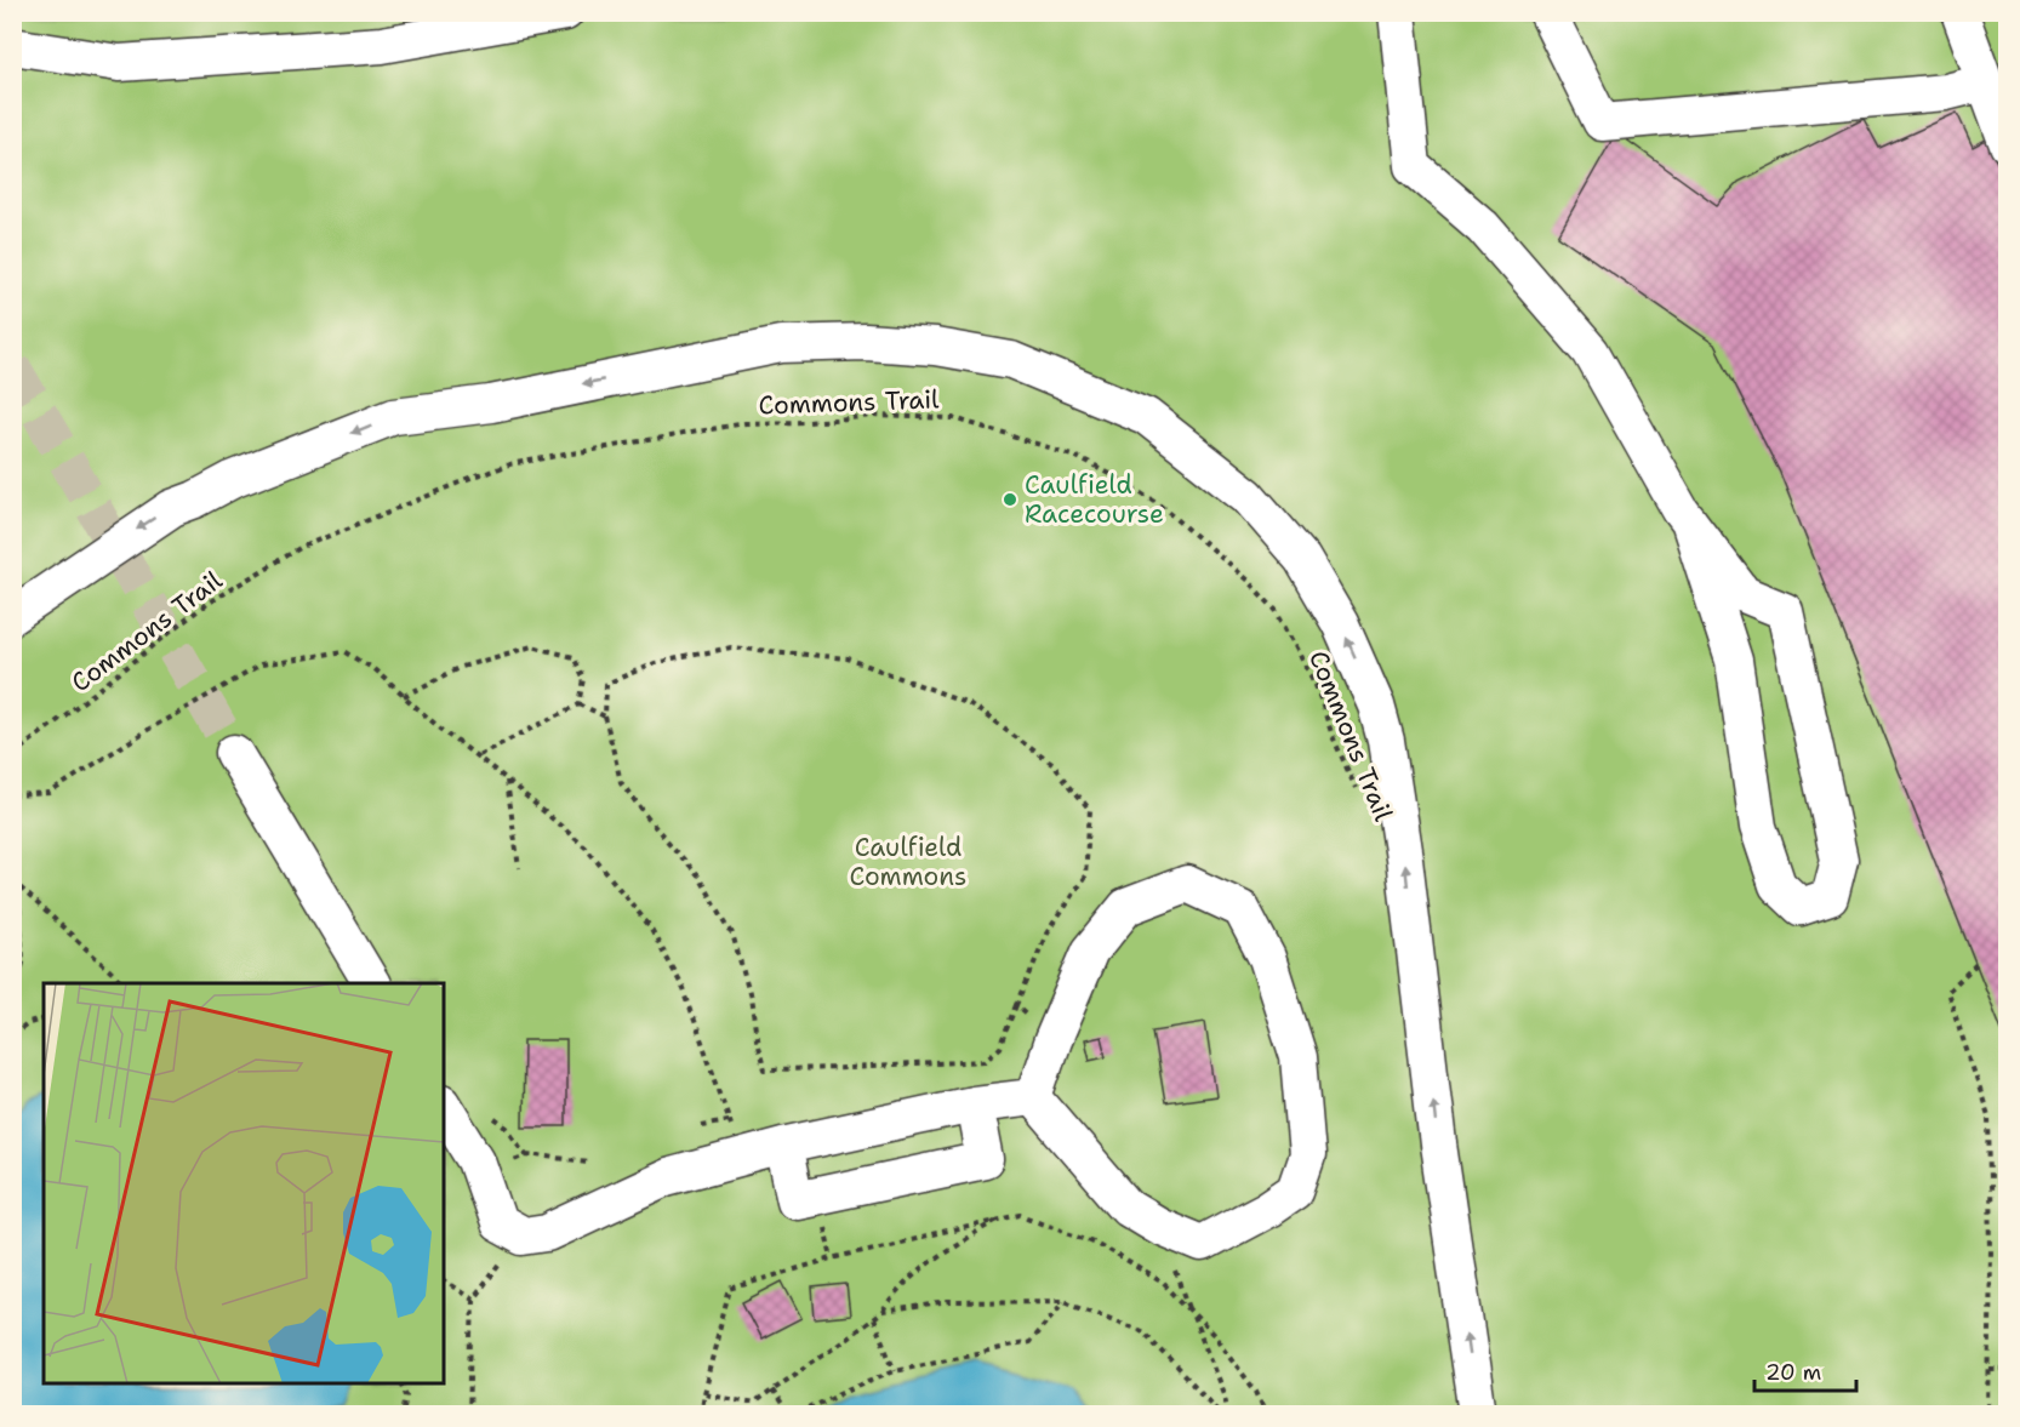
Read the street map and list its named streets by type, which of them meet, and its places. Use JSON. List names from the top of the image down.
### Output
{
  "streets": {
    "path": ["Commons Trail"]
  },
  "parks": ["Caulfield Commons"],
  "places": ["Caulfield Racecourse"],
  "scale_bar": "20 m"
}
